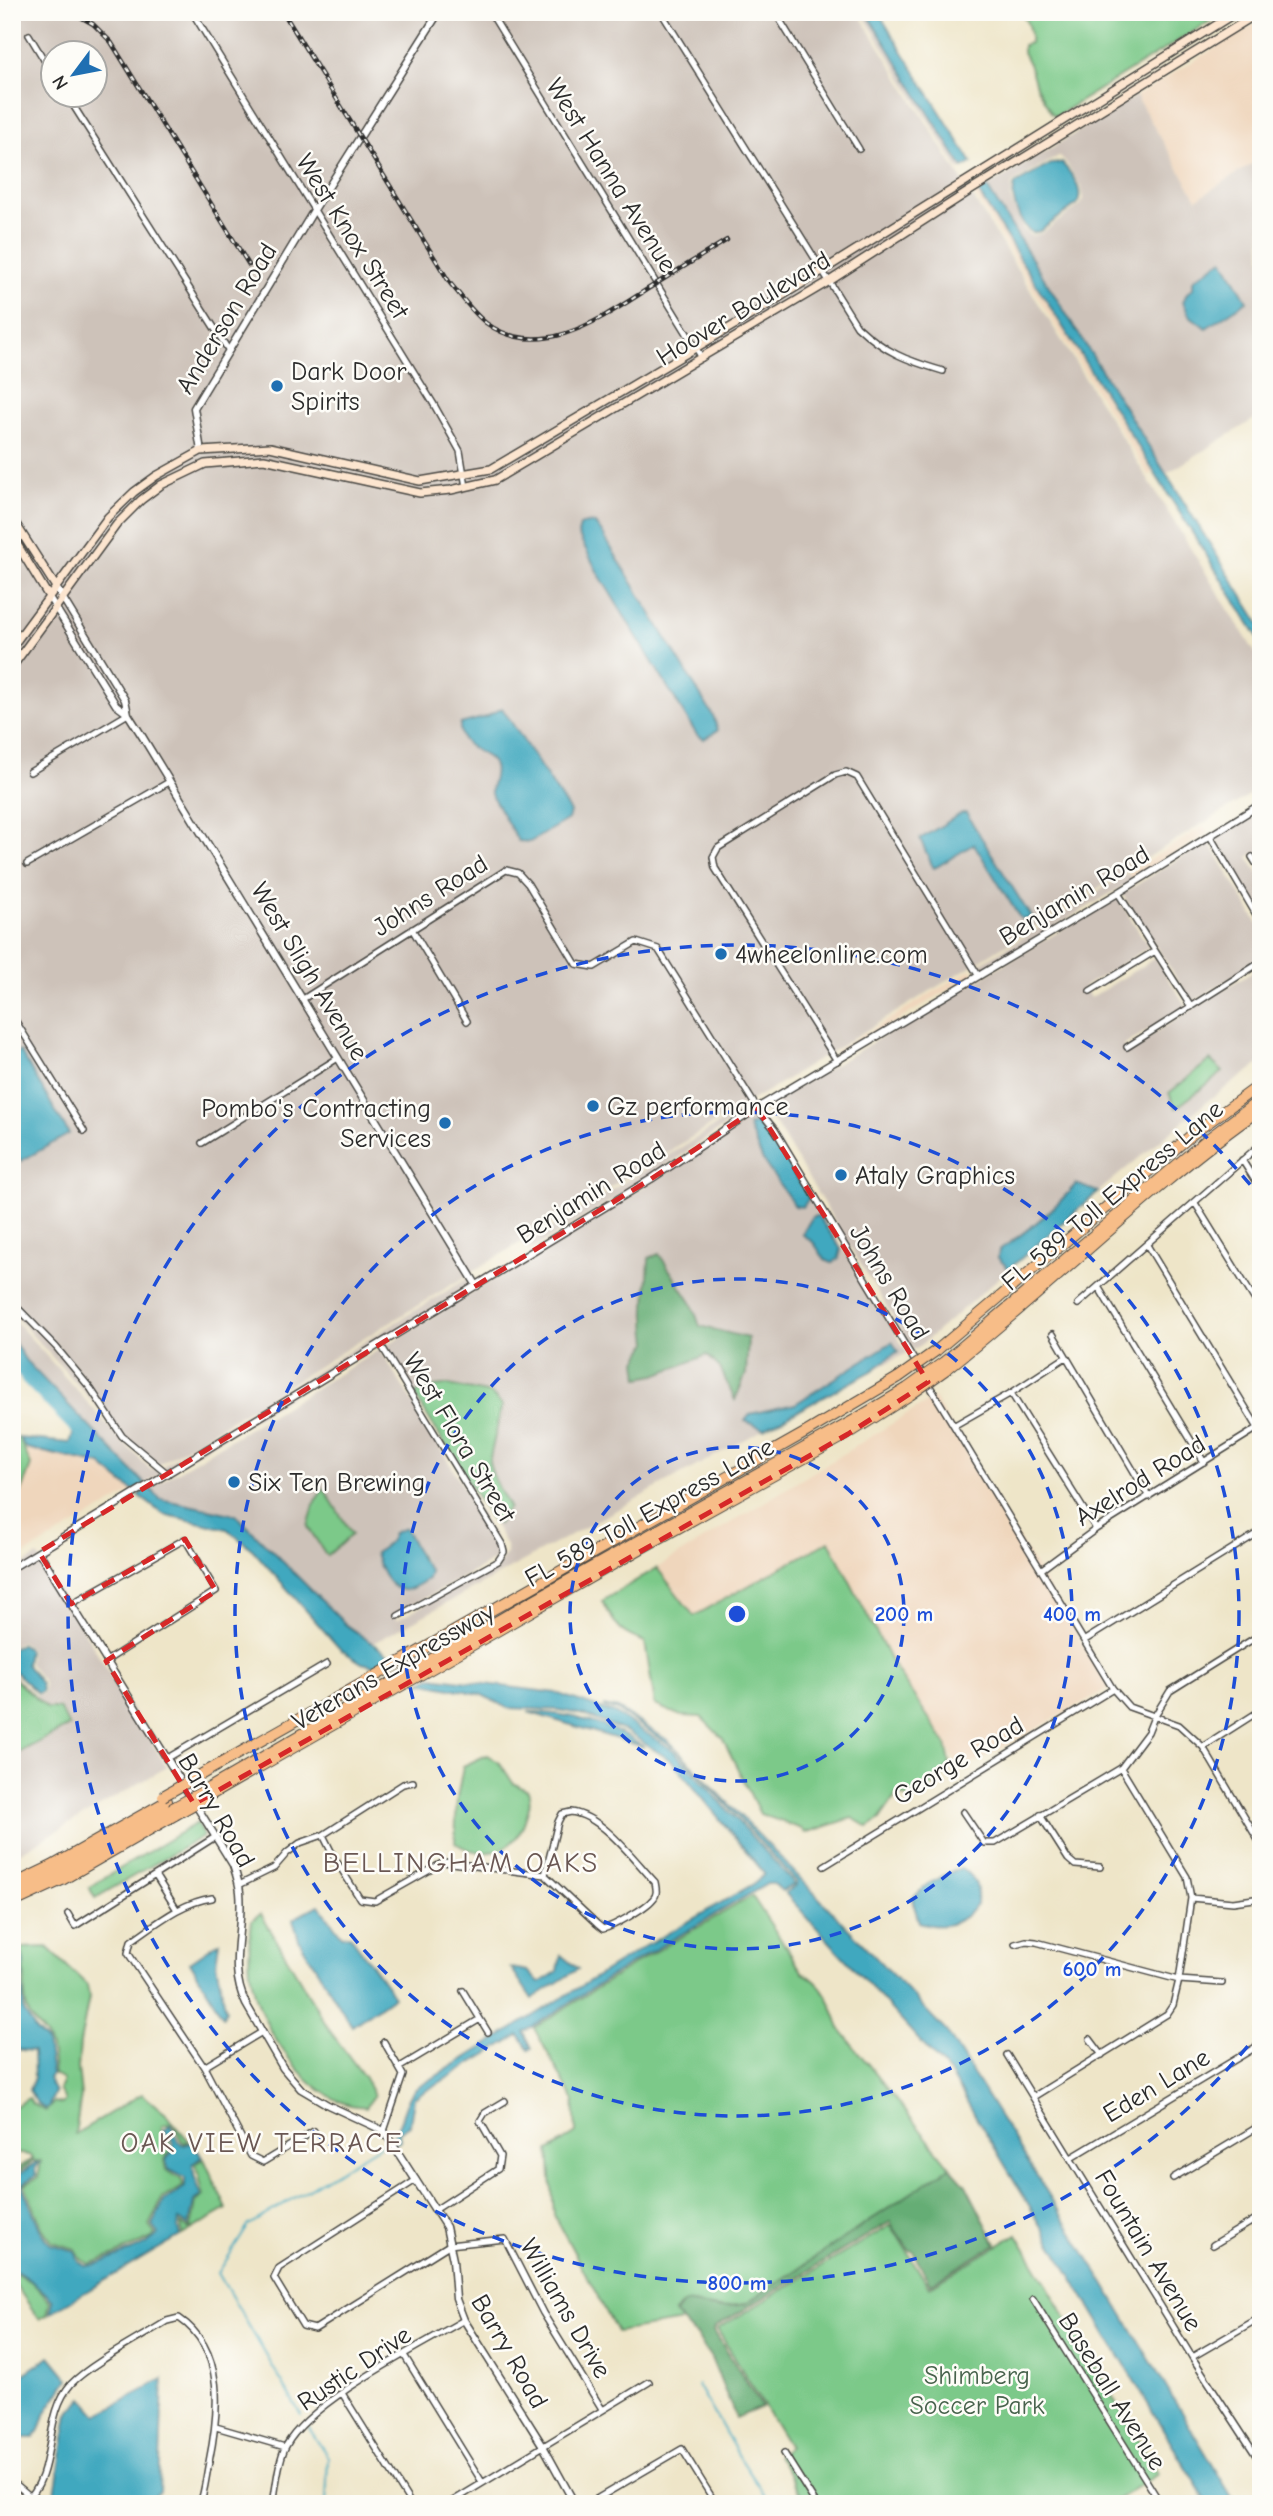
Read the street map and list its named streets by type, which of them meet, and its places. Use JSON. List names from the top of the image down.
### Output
{
  "streets": {
    "highway": ["FL 589 Toll Express Lane", "Veterans Expressway"],
    "main road": ["Hoover Boulevard", "West Sligh Avenue"],
    "street": [
      "West Hanna Avenue",
      "West Knox Street",
      "Anderson Road",
      "Johns Road",
      "Benjamin Road",
      "West Flora Street",
      "Axelrod Road",
      "George Road",
      "Barry Road",
      "Eden Lane",
      "Fountain Avenue",
      "Williams Drive",
      "Rustic Drive",
      "Baseball Avenue"
    ]
  },
  "crossings": [
    ["West Hanna Avenue", "Hoover Boulevard"],
    ["West Knox Street", "Hoover Boulevard"],
    ["West Knox Street", "Anderson Road"],
    ["Hoover Boulevard", "Anderson Road"],
    ["Hoover Boulevard", "West Sligh Avenue"],
    ["Johns Road", "Benjamin Road"],
    ["Johns Road", "West Sligh Avenue"],
    ["Johns Road", "Axelrod Road"],
    ["Johns Road", "George Road"],
    ["Benjamin Road", "West Sligh Avenue"],
    ["Benjamin Road", "West Flora Street"],
    ["Benjamin Road", "Barry Road"],
    ["FL 589 Toll Express Lane", "Veterans Expressway"],
    ["Barry Road", "Williams Drive"],
    ["Barry Road", "Rustic Drive"],
    ["Eden Lane", "Fountain Avenue"]
  ],
  "districts": ["BELLINGHAM OAKS", "OAK VIEW TERRACE"],
  "parks": ["Shimberg Soccer Park"],
  "places": [
    "Dark Door Spirits",
    "4wheelonline.com",
    "Gz performance",
    "Pombo's Contracting Services",
    "Ataly Graphics",
    "Six Ten Brewing"
  ],
  "north": "bottom left",
  "rings": [
    "200 m",
    "400 m",
    "600 m",
    "800 m"
  ]
}
